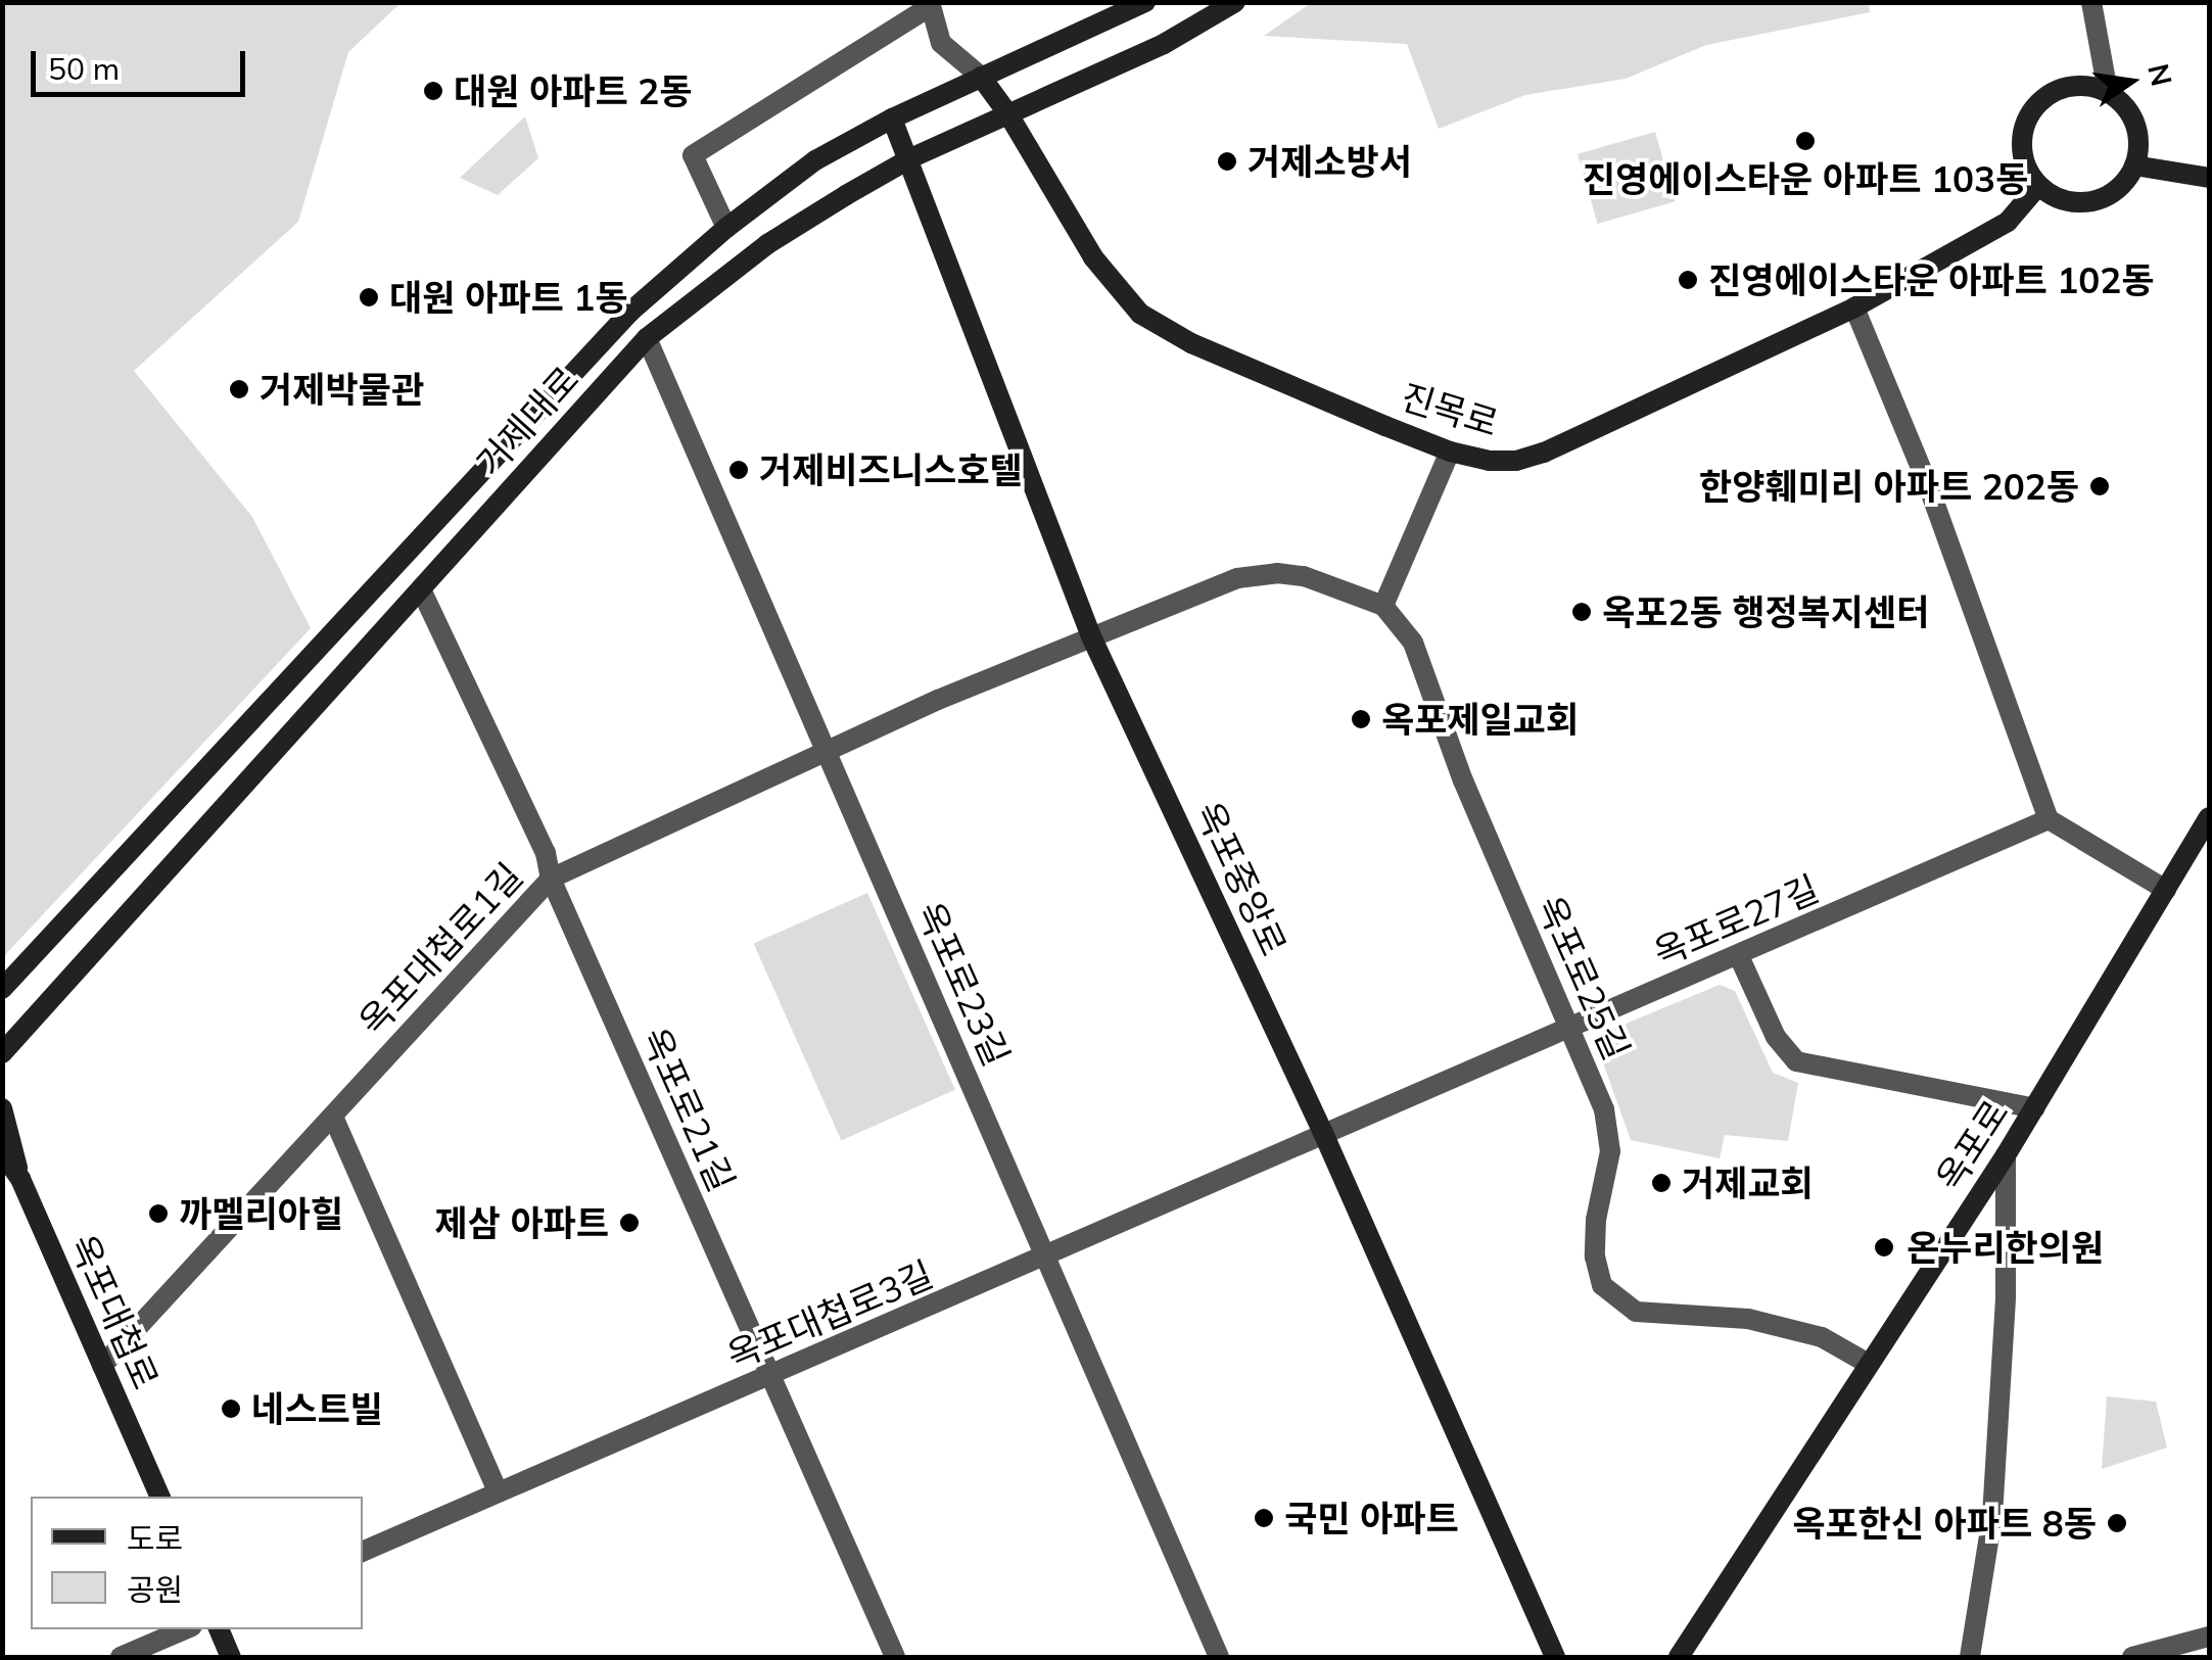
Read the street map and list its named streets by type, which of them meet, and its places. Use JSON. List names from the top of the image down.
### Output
{
  "streets": {
    "street": [
      "진목로",
      "거제대로",
      "옥포중앙로",
      "옥포로27길",
      "옥포대첩로1길",
      "옥포로25길",
      "옥포로23길",
      "옥포로21길",
      "옥포로",
      "옥포대첩로",
      "옥포대첩로3길"
    ]
  },
  "crossings": [
    ["진목로", "거제대로"],
    ["거제대로", "옥포중앙로"],
    ["거제대로", "옥포로23길"],
    ["거제대로", "옥포로21길"],
    ["옥포중앙로", "옥포로27길"],
    ["옥포중앙로", "옥포대첩로1길"],
    ["옥포중앙로", "옥포대첩로3길"],
    ["옥포로27길", "옥포로25길"],
    ["옥포로27길", "옥포대첩로3길"],
    ["옥포대첩로1길", "옥포로25길"],
    ["옥포대첩로1길", "옥포로23길"],
    ["옥포대첩로1길", "옥포로21길"],
    ["옥포대첩로1길", "옥포대첩로"],
    ["옥포로25길", "옥포로"],
    ["옥포로23길", "옥포대첩로3길"],
    ["옥포로21길", "옥포대첩로3길"]
  ],
  "places": [
    "대원 아파트 2동",
    "진영에이스타운 아파트 103동",
    "거제소방서",
    "진영에이스타운 아파트 102동",
    "대원 아파트 1동",
    "거제박물관",
    "거제비즈니스호텔",
    "한양훼미리 아파트 202동",
    "옥포2동 행정복지센터",
    "옥포제일교회",
    "거제교회",
    "까멜리아힐",
    "제삼 아파트",
    "온누리한의원",
    "네스트빌",
    "국민 아파트",
    "옥포한신 아파트 8동"
  ],
  "legend": ["도로", "공원"],
  "scale_bar": "50 m",
  "north": "right"
}
